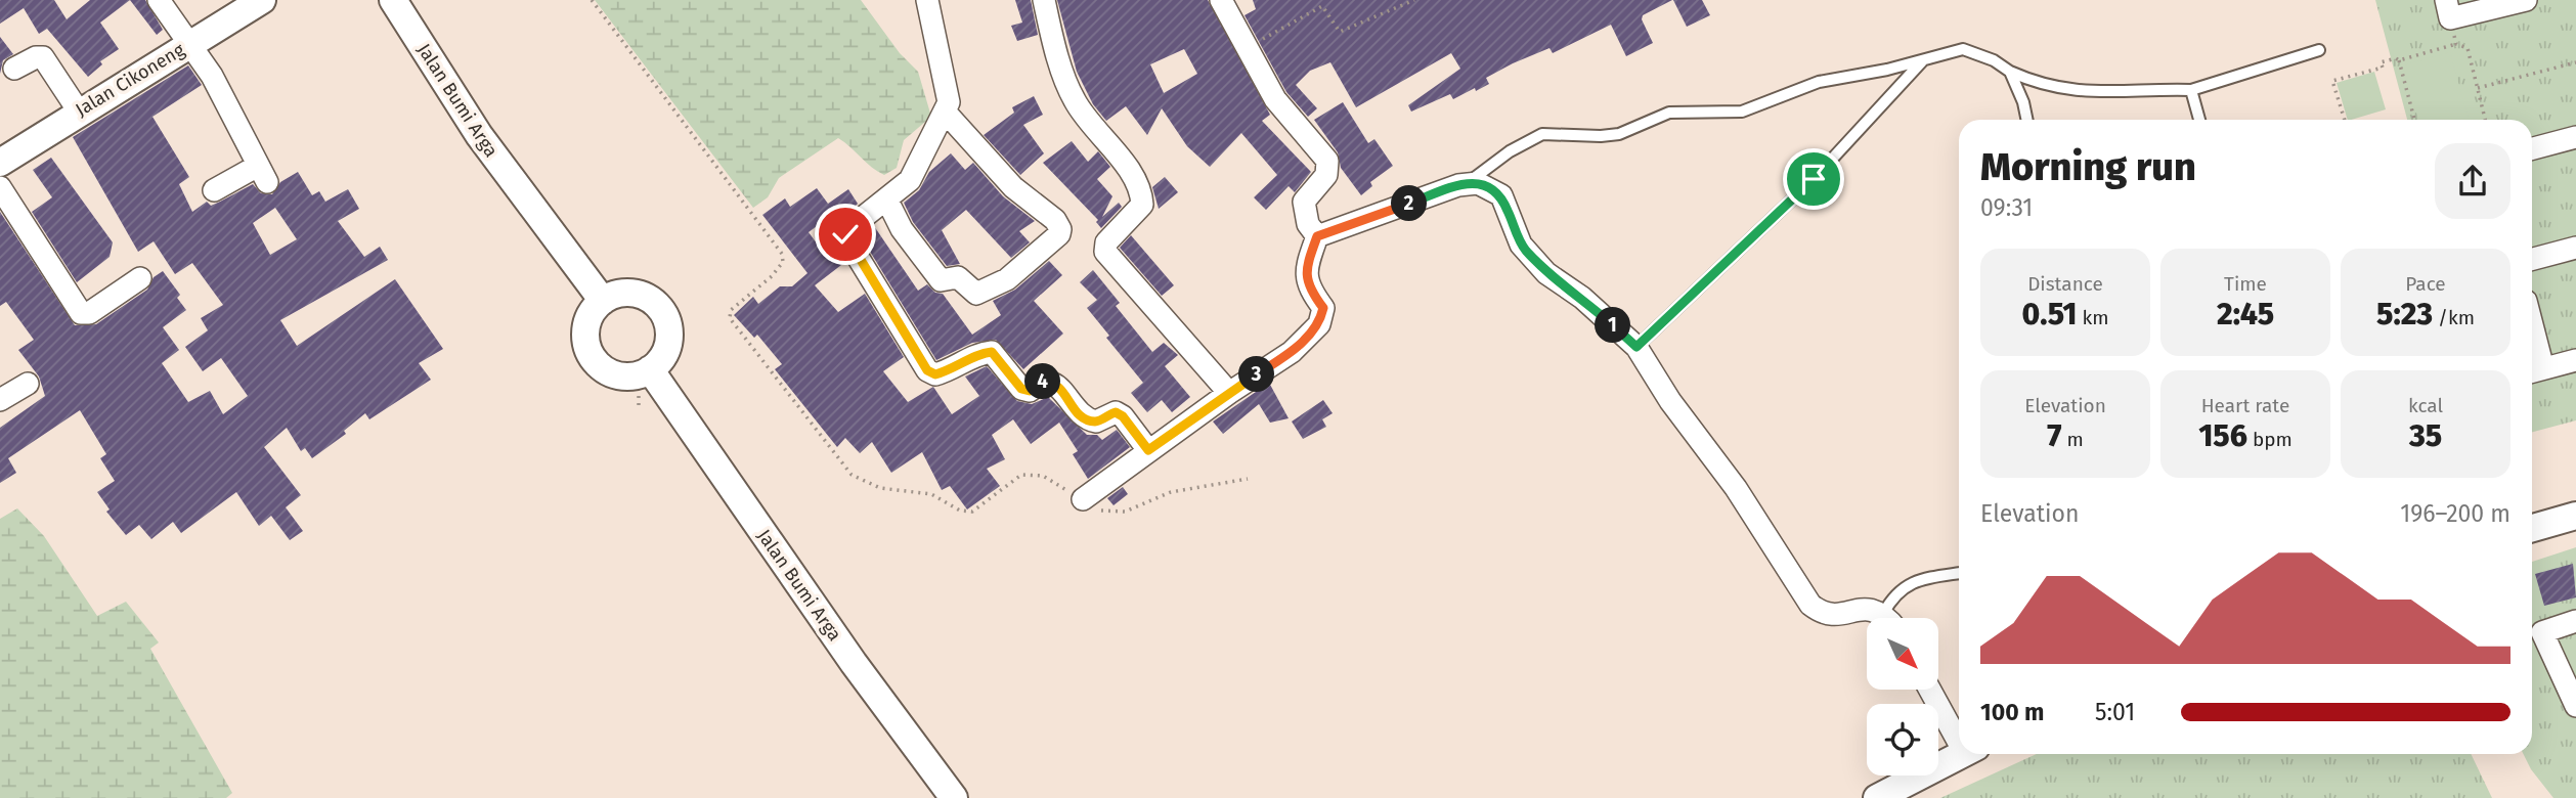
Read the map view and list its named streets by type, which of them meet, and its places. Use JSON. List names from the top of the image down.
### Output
{
  "streets": {
    "street": ["Jalan Cikoneng", "Jalan Bumi Arga"]
  },
  "north": "bottom right",
  "page": {
    "heading": ["Morning run", "09:31"],
    "pins": [
      "2",
      "1",
      "3",
      "4"
    ],
    "stats": [
      ["Distance", "0.51 km"],
      ["Time", "2:45"],
      ["Pace", "5:23 /km"],
      ["Elevation", "7 m"],
      ["Heart rate", "156 bpm"],
      ["kcal", "35"]
    ],
    "chart": ["Elevation", "196–200 m"],
    "list": [
      {
        "name": "100 m",
        "note": "5:01"
      }
    ]
  }
}
